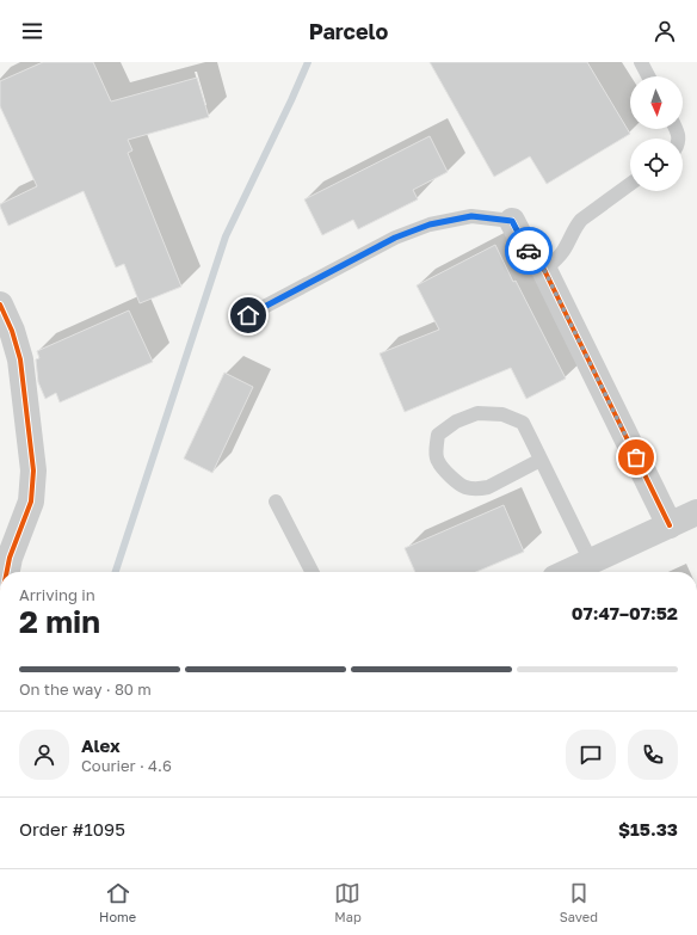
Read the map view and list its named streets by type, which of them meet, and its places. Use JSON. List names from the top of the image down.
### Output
{
  "north": "bottom",
  "page": {
    "header": "Parcelo",
    "heading": ["2 min", "Arriving in", "07:47–07:52"],
    "panel": [
      "Alex",
      "Courier · 4.6",
      "Order #1095",
      "$15.33"
    ],
    "bar": "On the way · 80 m",
    "tabs": ["Home", "Map", "Saved"]
  }
}
